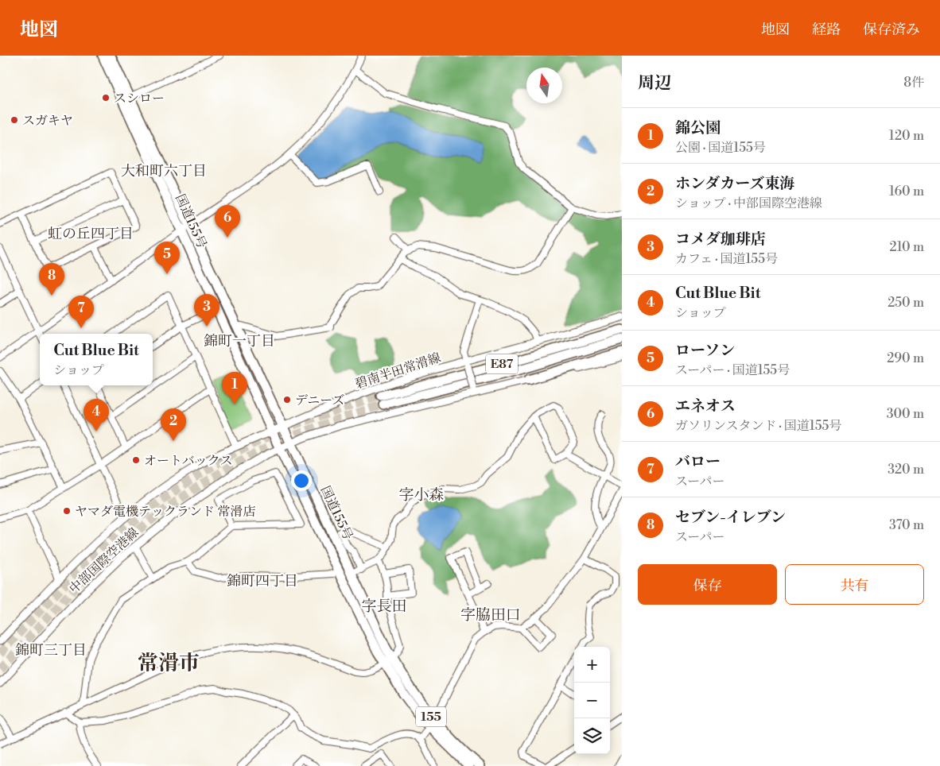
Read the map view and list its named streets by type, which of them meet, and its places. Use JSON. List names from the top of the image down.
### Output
{
  "streets": {
    "highway": ["国道155号", "E87", "155"],
    "main road": ["碧南半田常滑線", "中部国際空港線"]
  },
  "crossings": [
    ["国道155号", "碧南半田常滑線"],
    ["国道155号", "中部国際空港線"],
    ["碧南半田常滑線", "中部国際空港線"]
  ],
  "districts": [
    "大和町六丁目",
    "虹の丘四丁目",
    "錦町一丁目",
    "字小森",
    "錦町四丁目",
    "字長田",
    "字脇田口",
    "錦町三丁目",
    "常滑市"
  ],
  "places": [
    "スシロー",
    "スガキヤ",
    "デニーズ",
    "オートバックス",
    "ヤマダ電機テックランド 常滑店"
  ],
  "north": "top",
  "page": {
    "header": "地図",
    "nav": ["地図", "経路", "保存済み"],
    "heading": ["周辺", "8件"],
    "list": [
      {
        "mark": "1",
        "name": "錦公園",
        "note": "公園 · 国道155号",
        "value": "120 m"
      },
      {
        "mark": "2",
        "name": "ホンダカーズ東海",
        "note": "ショップ · 中部国際空港線",
        "value": "160 m"
      },
      {
        "mark": "3",
        "name": "コメダ珈琲店",
        "note": "カフェ · 国道155号",
        "value": "210 m"
      },
      {
        "mark": "4",
        "name": "Cut Blue Bit",
        "note": "ショップ",
        "value": "250 m"
      },
      {
        "mark": "5",
        "name": "ローソン",
        "note": "スーパー · 国道155号",
        "value": "290 m"
      },
      {
        "mark": "6",
        "name": "エネオス",
        "note": "ガソリンスタンド · 国道155号",
        "value": "300 m"
      },
      {
        "mark": "7",
        "name": "バロー",
        "note": "スーパー",
        "value": "320 m"
      },
      {
        "mark": "8",
        "name": "セブン-イレブン",
        "note": "スーパー",
        "value": "370 m"
      }
    ],
    "pins": [
      "6",
      "5",
      "8",
      "3",
      "7",
      "1",
      "4",
      "2"
    ],
    "popup": ["Cut Blue Bit", "ショップ"],
    "buttons": ["保存", "共有"],
    "map_buttons": ["+", "−"]
  }
}
